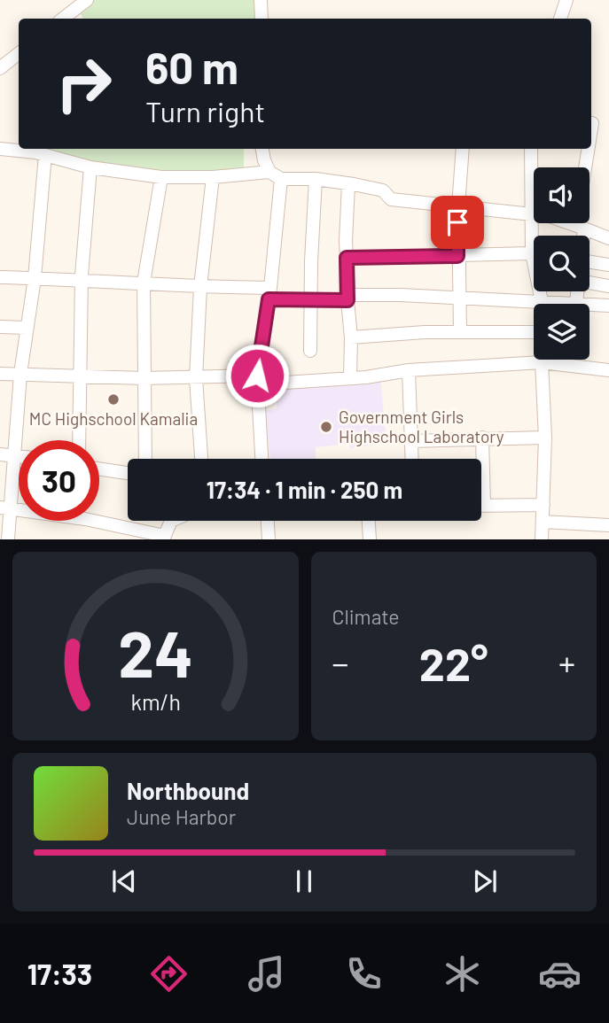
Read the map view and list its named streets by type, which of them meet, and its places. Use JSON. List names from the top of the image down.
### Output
{
  "places": ["MC Highschool Kamalia", "Government Girls Highschool Laboratory"],
  "page": {
    "turn": ["60 m", "Turn right"],
    "limit": "30",
    "trip": "17:34 · 1 min · 250 m",
    "tile": "Climate",
    "heat": ["−", "22°", "+"],
    "song": ["Northbound", "June Harbor"],
    "tabs": "17:33",
    "gauge": ["24", "km/h"]
  }
}
